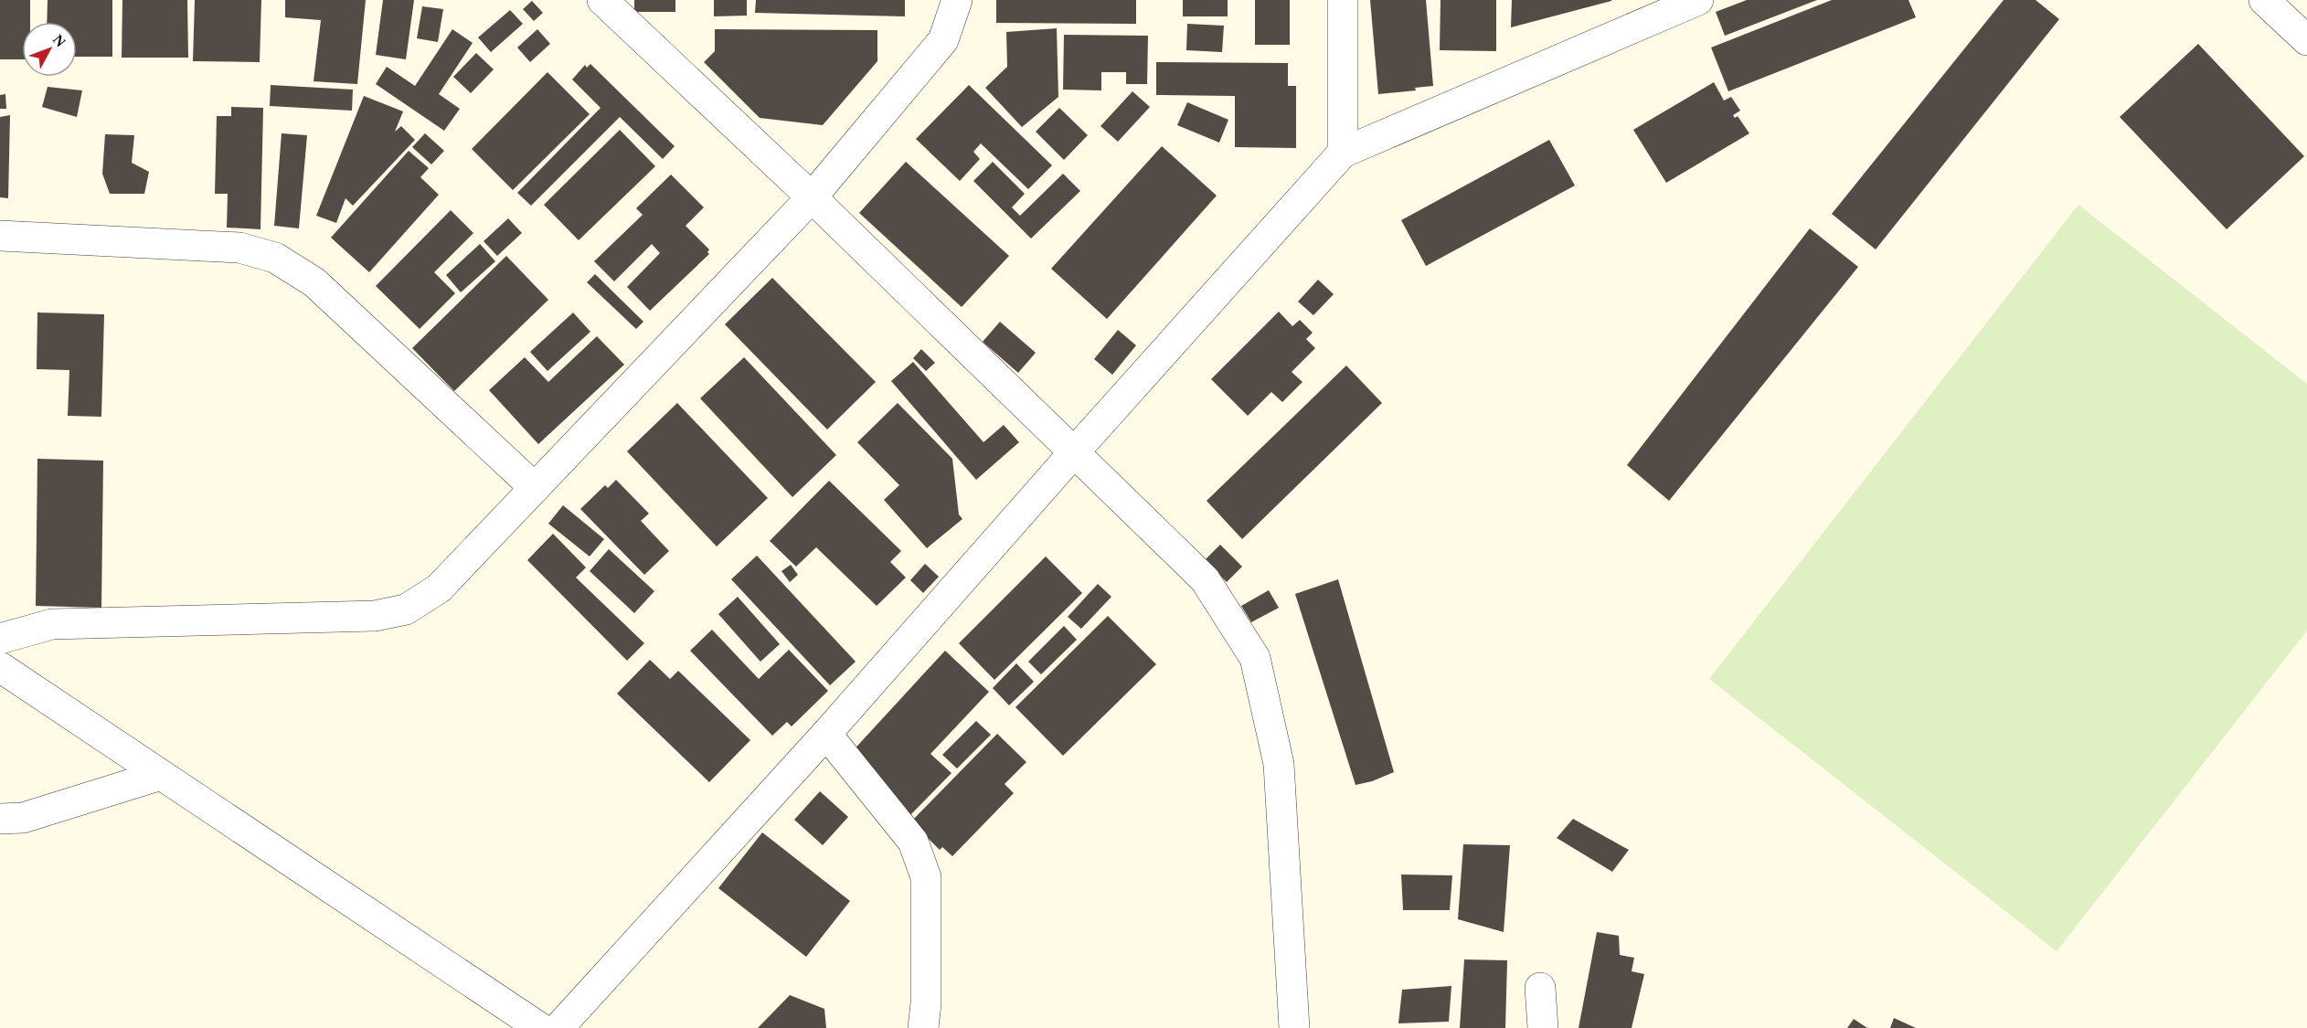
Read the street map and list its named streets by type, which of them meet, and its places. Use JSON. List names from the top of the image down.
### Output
{
  "north": "top right"
}
